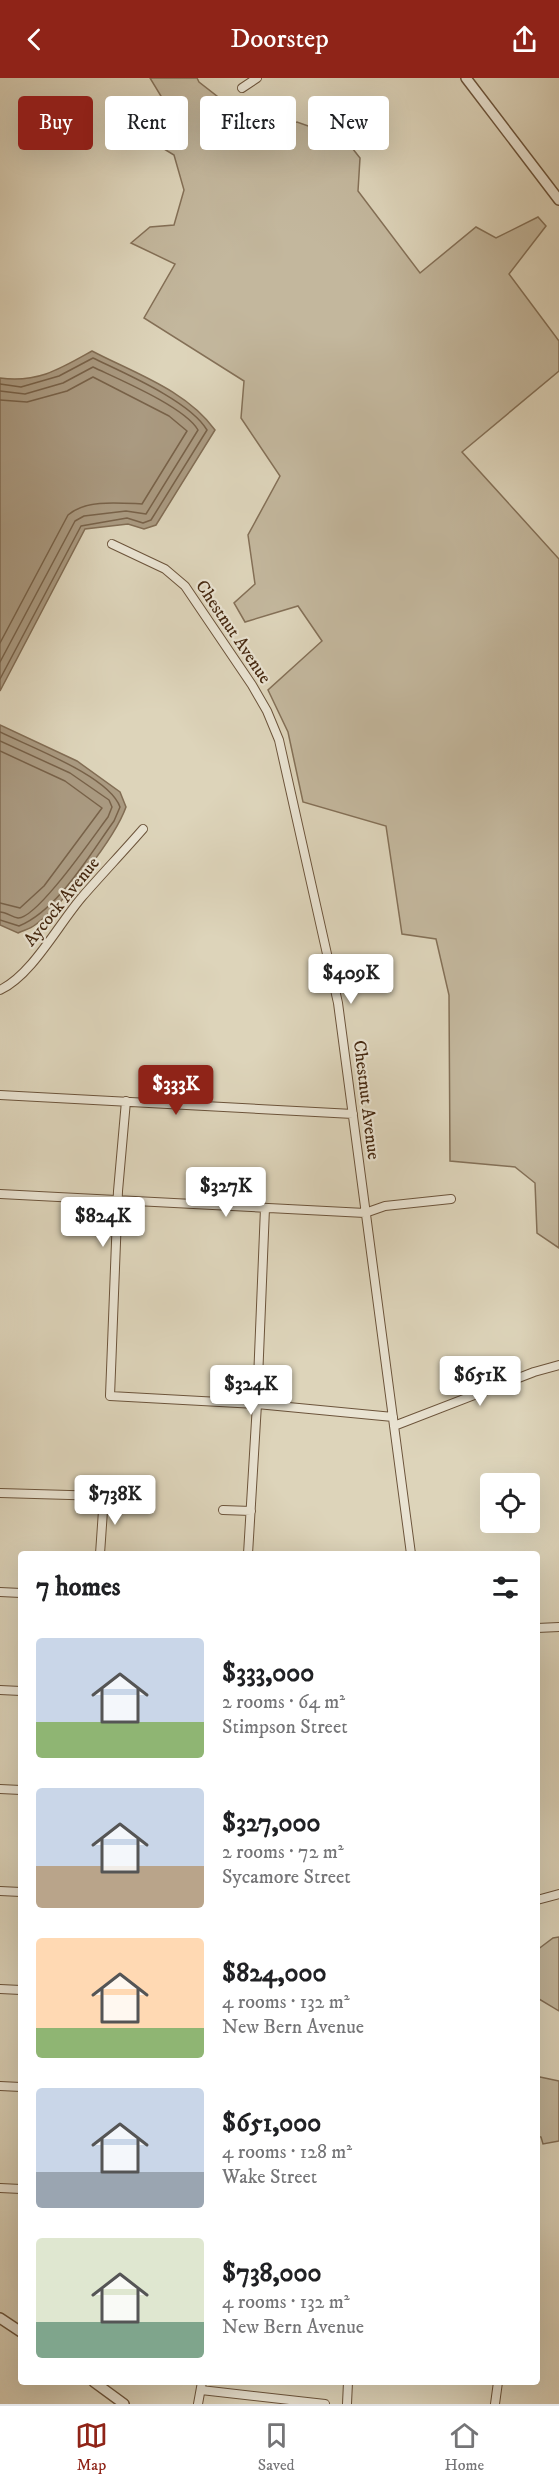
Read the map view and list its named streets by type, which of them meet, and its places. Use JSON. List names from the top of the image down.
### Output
{
  "streets": {
    "street": ["Chestnut Avenue", "Aycock Avenue"]
  },
  "page": {
    "header": "Doorstep",
    "chip": [
      "Buy",
      "Rent",
      "Filters",
      "New"
    ],
    "price": [
      "$409K",
      "$333K",
      "$327K",
      "$824K",
      "$651K",
      "$324K",
      "$738K"
    ],
    "heading": "7 homes",
    "list": [
      {
        "name": "$333,000",
        "note": "2 rooms · 64 m² · Stimpson Street"
      },
      {
        "name": "$327,000",
        "note": "2 rooms · 72 m² · Sycamore Street"
      },
      {
        "name": "$824,000",
        "note": "4 rooms · 132 m² · New Bern Avenue"
      },
      {
        "name": "$651,000",
        "note": "4 rooms · 128 m² · Wake Street"
      },
      {
        "name": "$738,000",
        "note": "4 rooms · 132 m² · New Bern Avenue"
      }
    ],
    "tabs": ["Map", "Saved", "Home"]
  }
}
